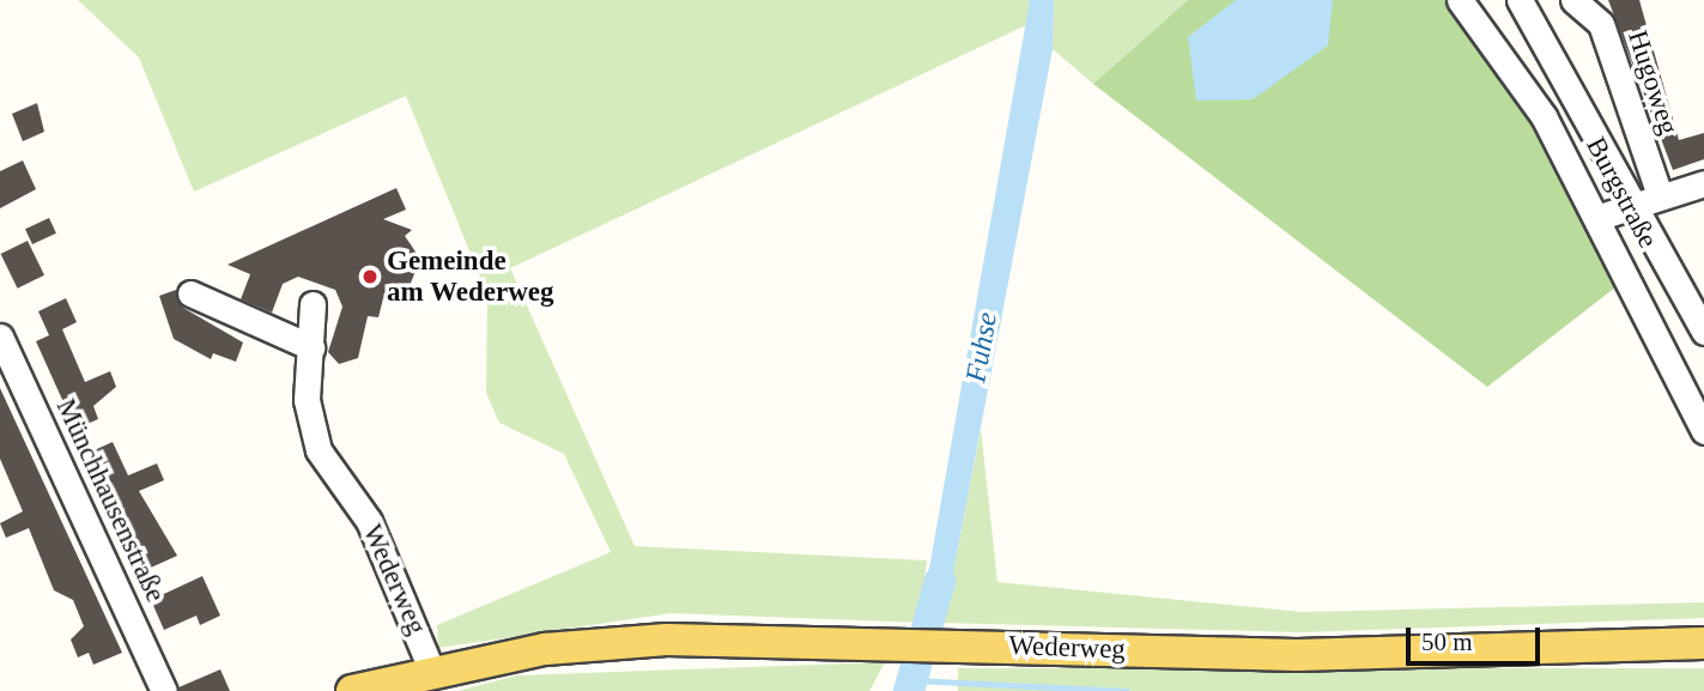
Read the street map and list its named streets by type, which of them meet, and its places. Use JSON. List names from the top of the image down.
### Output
{
  "streets": {
    "main road": ["Wederweg"],
    "street": ["Hugoweg", "Burgstraße", "Münchhausenstraße"]
  },
  "crossings": [
    ["Hugoweg", "Burgstraße"]
  ],
  "water": ["Fuhse"],
  "places": ["Gemeinde am Wederweg"],
  "scale_bar": "50 m"
}
